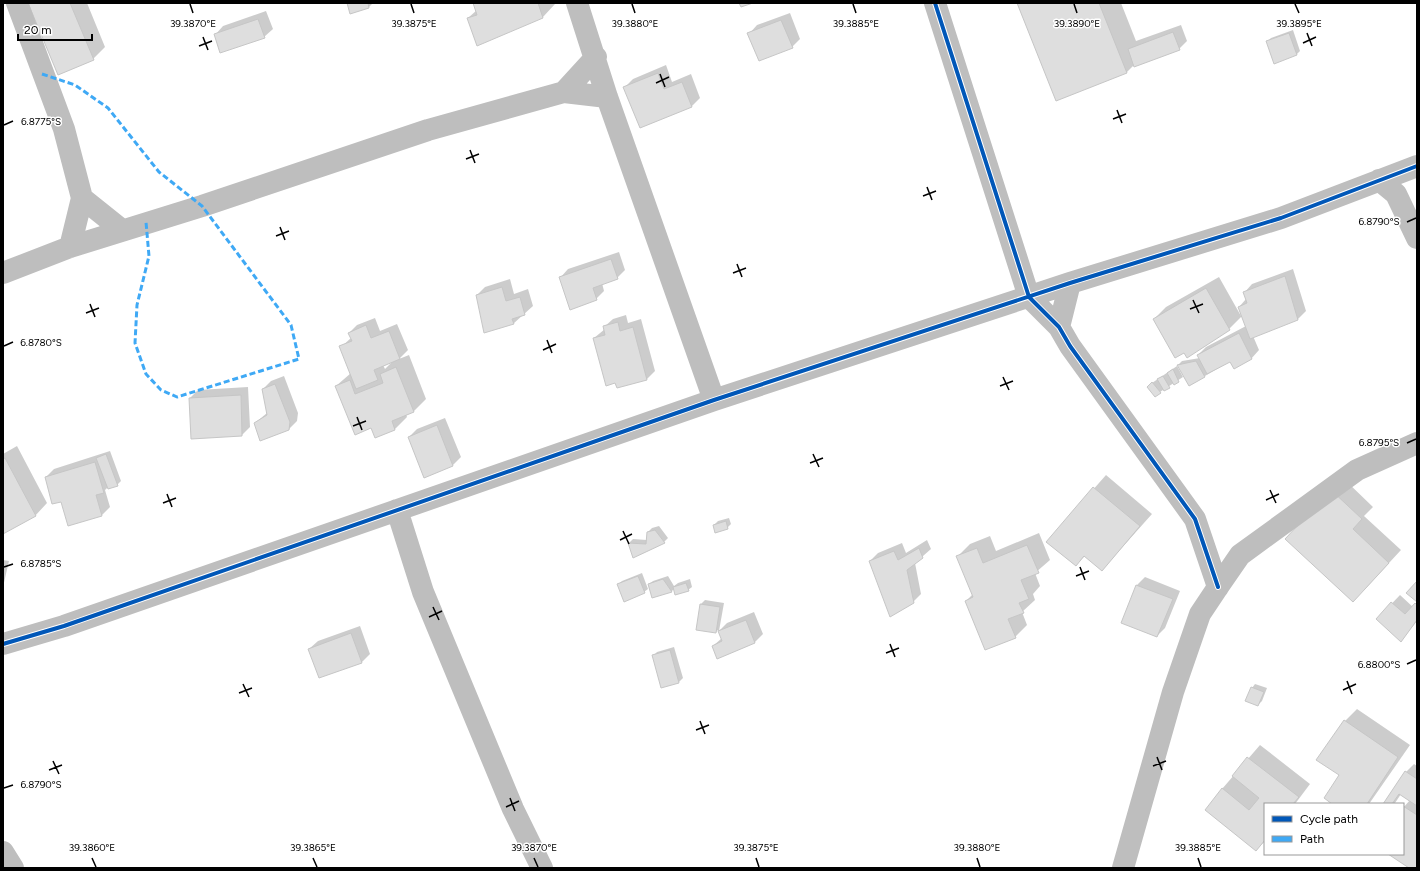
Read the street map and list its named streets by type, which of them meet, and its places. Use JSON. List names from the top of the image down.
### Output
{
  "legend": ["Cycle path", "Path"],
  "scale_bar": "20 m",
  "coordinates": [
    "39.3870°E",
    "39.3875°E",
    "39.3880°E",
    "39.3885°E",
    "39.3890°E",
    "39.3895°E",
    "6.8775°S",
    "6.8790°S",
    "6.8780°S",
    "6.8795°S",
    "6.8785°S",
    "6.8800°S",
    "39.3860°E",
    "39.3865°E"
  ]
}
